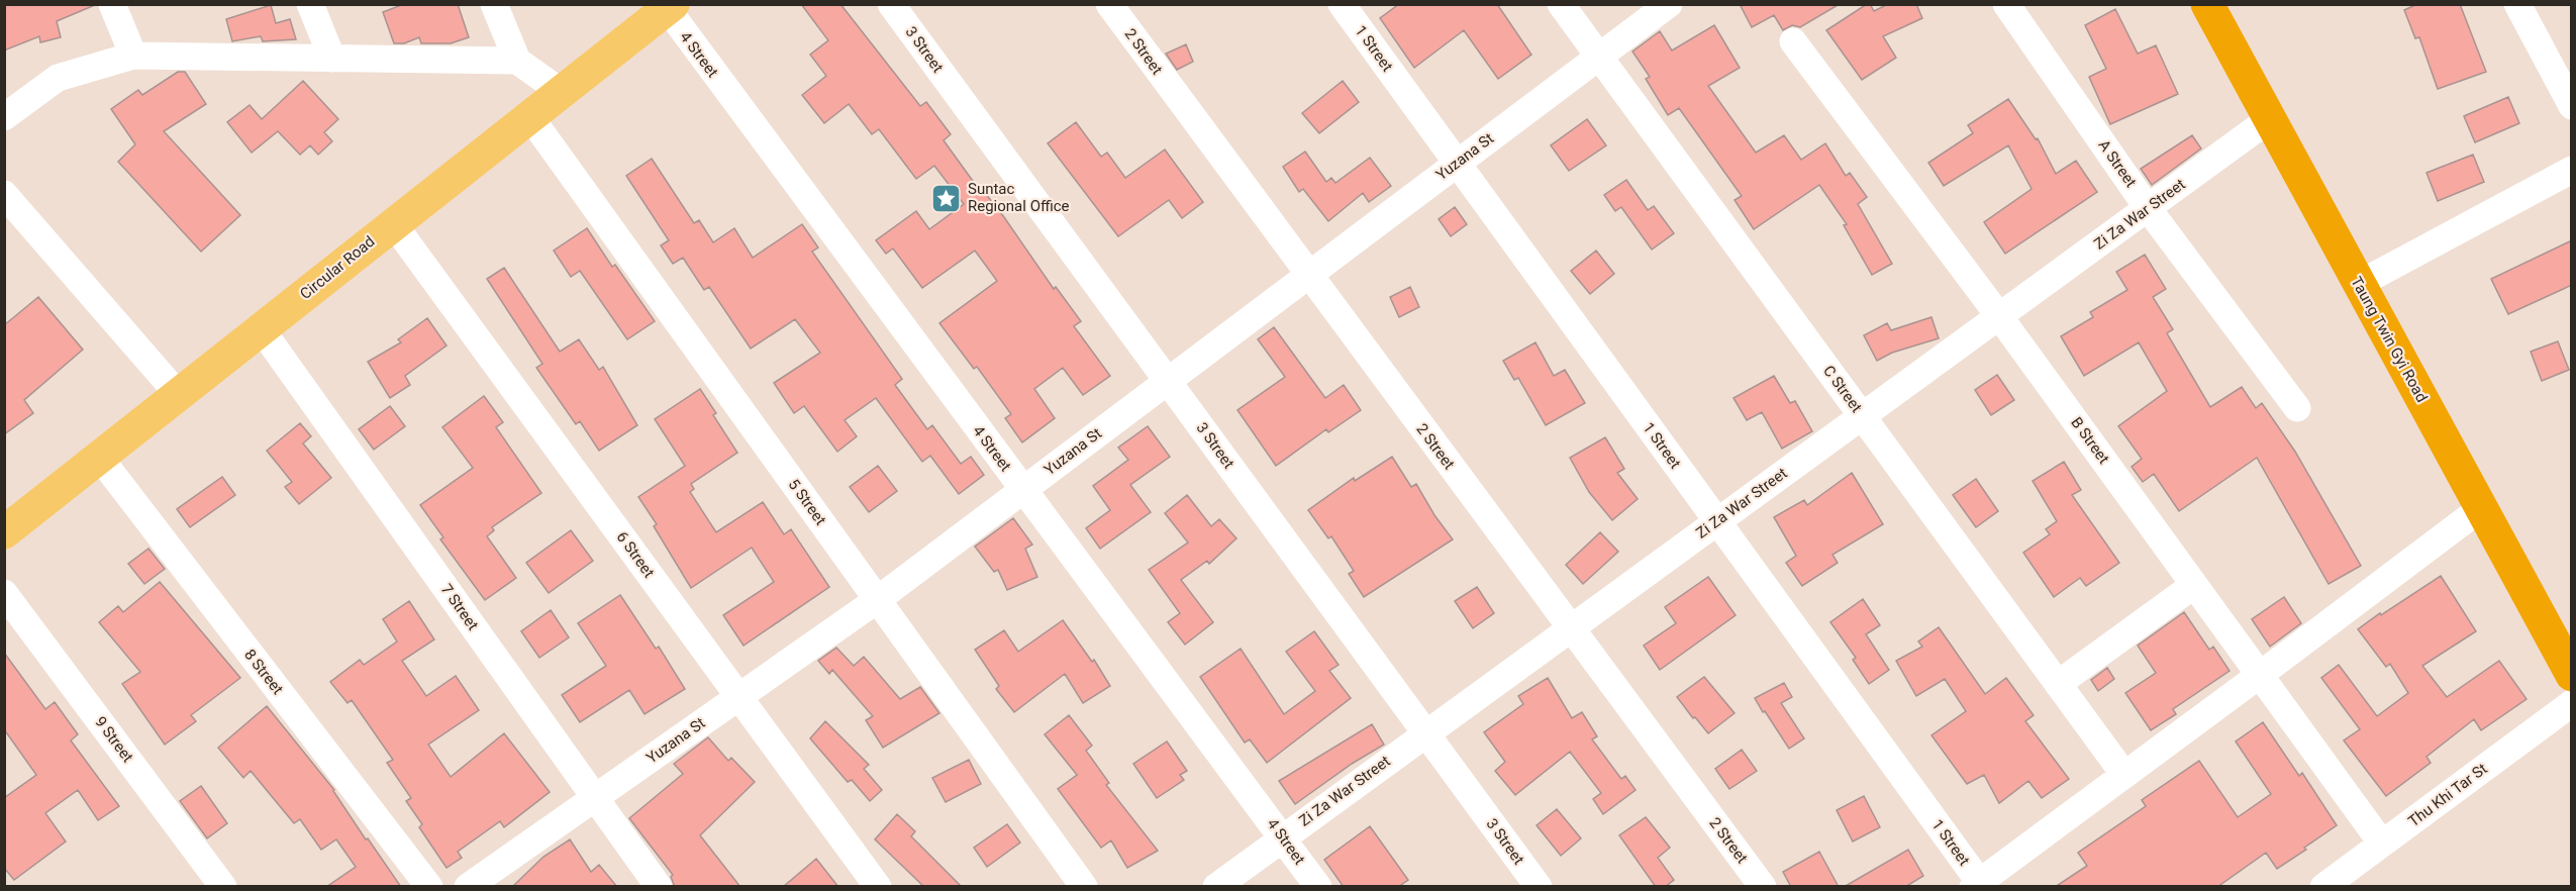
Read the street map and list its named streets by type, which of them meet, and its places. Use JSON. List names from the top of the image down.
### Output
{
  "streets": {
    "highway": ["Taung Twin Gyi Road"],
    "main road": ["Circular Road"],
    "street": [
      "1 Street",
      "3 Street",
      "2 Street",
      "4 Street",
      "Yuzana St",
      "A Street",
      "Zi Za War Street",
      "C Street",
      "B Street",
      "5 Street",
      "6 Street",
      "7 Street",
      "8 Street",
      "9 Street",
      "Thu Khi Tar St"
    ]
  },
  "crossings": [
    ["1 Street", "Yuzana St"],
    ["1 Street", "Zi Za War Street"],
    ["3 Street", "Yuzana St"],
    ["3 Street", "Zi Za War Street"],
    ["2 Street", "Yuzana St"],
    ["2 Street", "Zi Za War Street"],
    ["4 Street", "Yuzana St"],
    ["4 Street", "Zi Za War Street"],
    ["4 Street", "Circular Road"],
    ["Yuzana St", "C Street"],
    ["Yuzana St", "5 Street"],
    ["Yuzana St", "6 Street"],
    ["Yuzana St", "7 Street"],
    ["A Street", "Zi Za War Street"],
    ["Zi Za War Street", "Taung Twin Gyi Road"],
    ["Zi Za War Street", "C Street"],
    ["Zi Za War Street", "B Street"],
    ["Circular Road", "5 Street"],
    ["Circular Road", "6 Street"],
    ["Circular Road", "7 Street"],
    ["Circular Road", "8 Street"],
    ["B Street", "Thu Khi Tar St"]
  ],
  "places": {
    "place": ["Suntac Regional Office"]
  }
}
